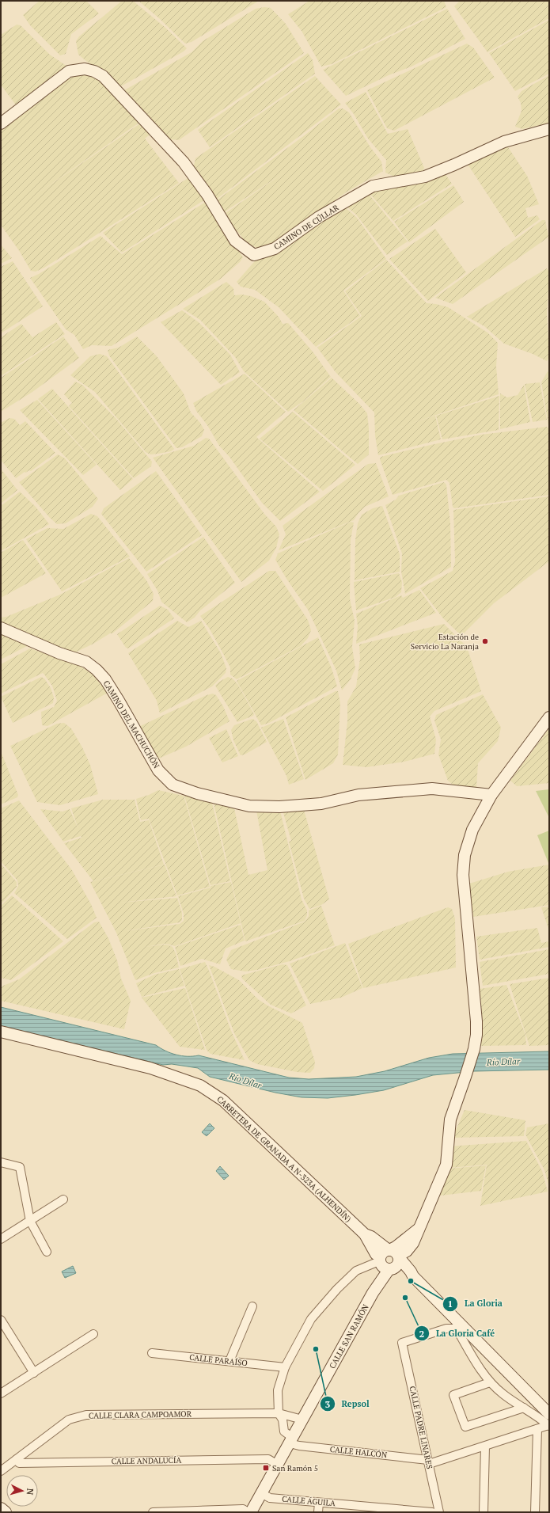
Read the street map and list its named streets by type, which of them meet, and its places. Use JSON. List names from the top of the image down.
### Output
{
  "streets": {
    "street": [
      "CAMINO DE CÚLLAR",
      "CAMINO DEL MACHUCHÓN",
      "CARRETERA DE GRANADA A N-323A (ALHENDÍN)",
      "CALLE SAN RAMÓN",
      "CALLE PARAÍSO",
      "CALLE CLARA CAMPOAMOR",
      "CALLE PADRE LINARES",
      "CALLE HALCÓN",
      "CALLE ANDALUCÍA",
      "CALLE ÁGUILA"
    ]
  },
  "crossings": [
    ["CARRETERA DE GRANADA A N-323A (ALHENDÍN)", "CALLE SAN RAMÓN"],
    ["CALLE SAN RAMÓN", "CALLE CLARA CAMPOAMOR"],
    ["CALLE SAN RAMÓN", "CALLE HALCÓN"],
    ["CALLE SAN RAMÓN", "CALLE ANDALUCÍA"],
    ["CALLE SAN RAMÓN", "CALLE ÁGUILA"],
    ["CALLE CLARA CAMPOAMOR", "CALLE ANDALUCÍA"],
    ["CALLE PADRE LINARES", "CALLE HALCÓN"]
  ],
  "water": ["Río Dílar"],
  "places": {
    "other": [
      "Estación de Servicio La Naranja",
      "La Gloria",
      "La Gloria Café",
      "Repsol"
    ],
    "transit": ["San Ramón 5"]
  },
  "north": "right"
}
